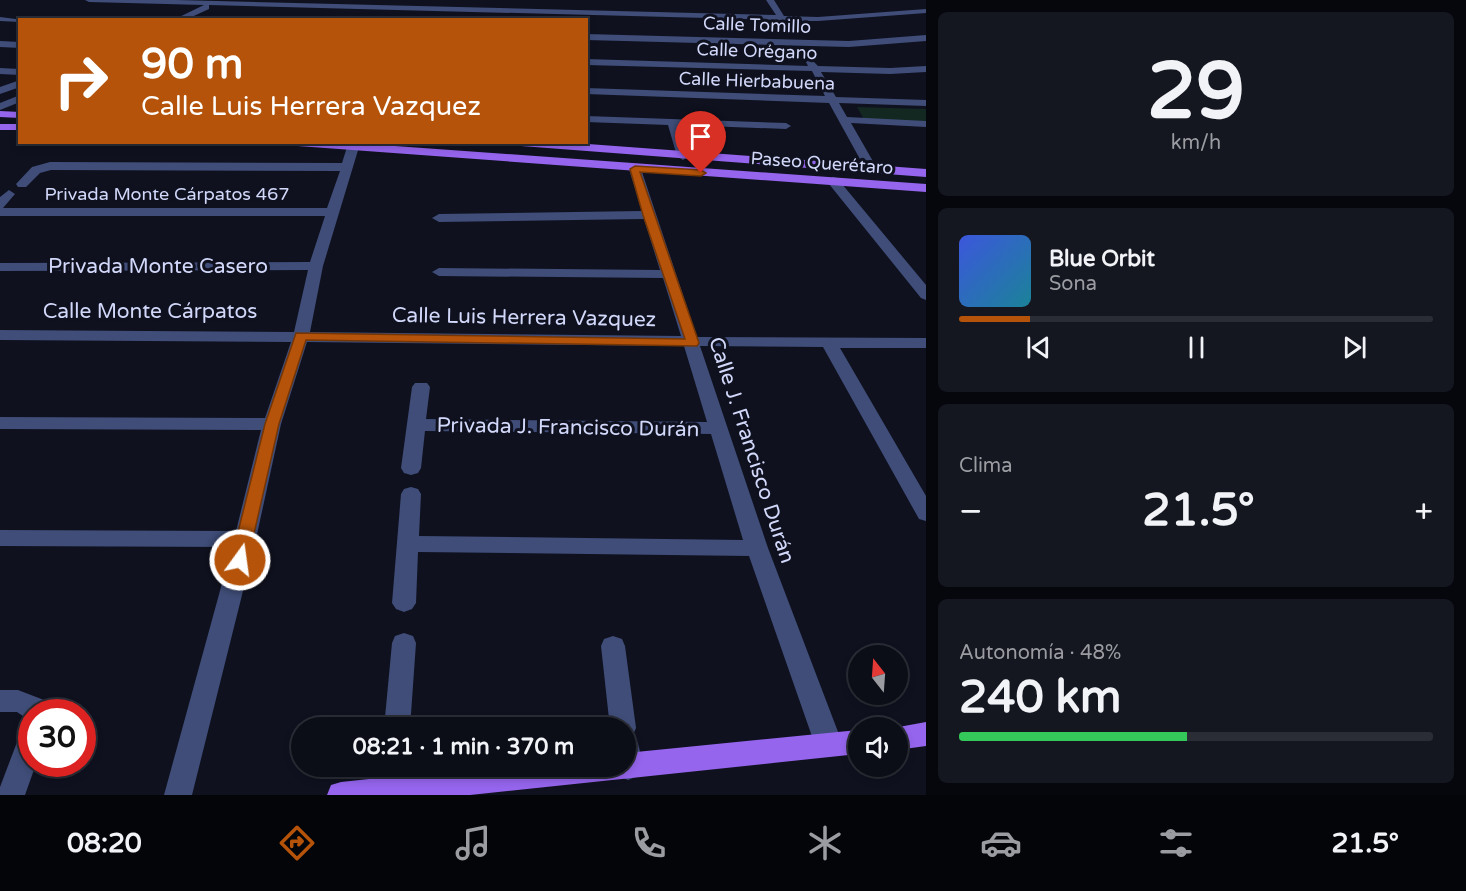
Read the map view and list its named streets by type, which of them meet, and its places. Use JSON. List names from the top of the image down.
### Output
{
  "streets": {
    "main road": ["Paseo Querétaro"],
    "street": [
      "Calle Tomillo",
      "Calle Orégano",
      "Calle Hierbabuena",
      "Privada Monte Cárpatos 467",
      "Privada Monte Casero",
      "Calle Monte Cárpatos",
      "Calle Luis Herrera Vazquez",
      "Privada J. Francisco Durán",
      "Calle J. Francisco Durán"
    ]
  },
  "crossings": [
    ["Paseo Querétaro", "Calle J. Francisco Durán"],
    ["Calle Monte Cárpatos", "Calle Luis Herrera Vazquez"],
    ["Calle Luis Herrera Vazquez", "Calle J. Francisco Durán"],
    ["Privada J. Francisco Durán", "Calle J. Francisco Durán"]
  ],
  "north": "top",
  "page": {
    "tile": [
      ["29", "km/h"],
      "Clima",
      ["Autonomía · 48%", "240 km"]
    ],
    "turn": ["90 m", "Calle Luis Herrera Vazquez"],
    "song": ["Blue Orbit", "Sona"],
    "heat": ["−", "21.5°", "+"],
    "limit": "30",
    "trip": "08:21 · 1 min · 370 m",
    "tabs": ["08:20", "21.5°"]
  }
}
